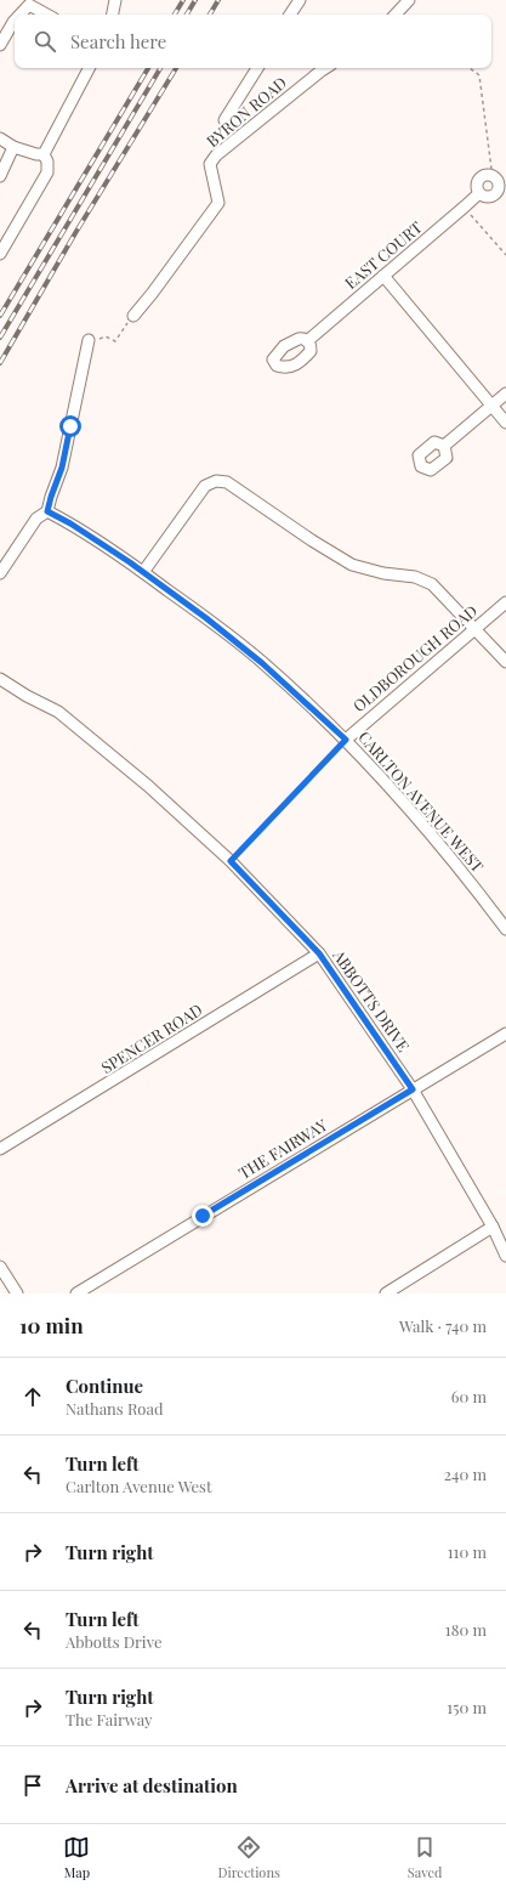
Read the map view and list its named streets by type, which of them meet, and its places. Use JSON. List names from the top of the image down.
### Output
{
  "streets": {
    "street": [
      "BYRON ROAD",
      "EAST COURT",
      "OLDBOROUGH ROAD",
      "CARLTON AVENUE WEST",
      "ABBOTTS DRIVE",
      "SPENCER ROAD",
      "THE FAIRWAY"
    ]
  },
  "crossings": [
    ["OLDBOROUGH ROAD", "CARLTON AVENUE WEST"],
    ["ABBOTTS DRIVE", "SPENCER ROAD"],
    ["ABBOTTS DRIVE", "THE FAIRWAY"]
  ],
  "page": {
    "search": "Search here",
    "heading": ["10 min", "Walk · 740 m"],
    "list": [
      ["Continue", "Nathans Road", "60 m"],
      ["Turn left", "Carlton Avenue West", "240 m"],
      ["Turn right", "110 m"],
      ["Turn left", "Abbotts Drive", "180 m"],
      ["Turn right", "The Fairway", "150 m"],
      "Arrive at destination"
    ],
    "nav": ["Map", "Directions", "Saved"]
  }
}
